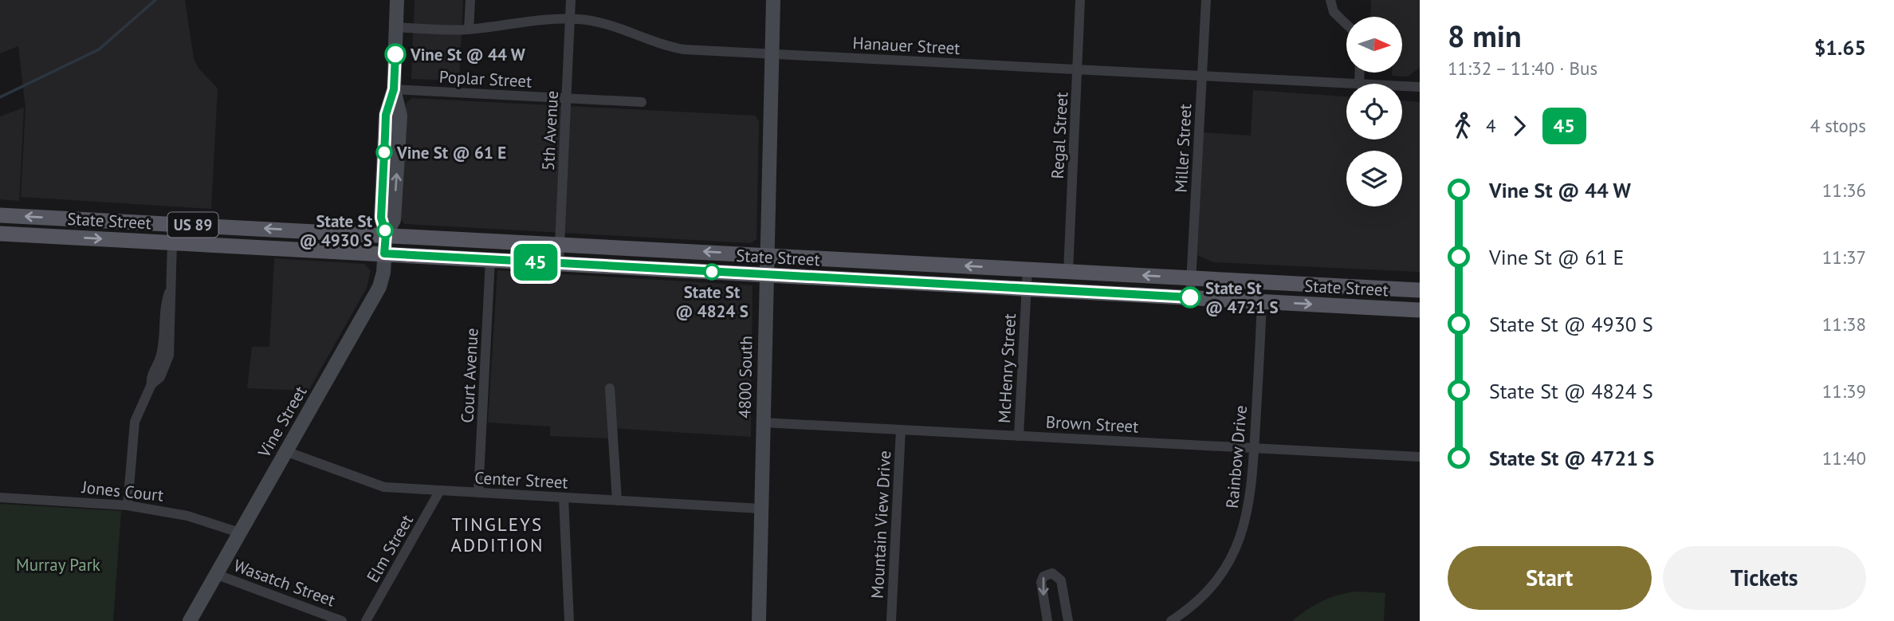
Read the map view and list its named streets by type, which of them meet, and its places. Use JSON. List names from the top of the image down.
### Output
{
  "streets": {
    "main road": ["State Street", "US 89"],
    "street": [
      "Hanauer Street",
      "Poplar Street",
      "5th Avenue",
      "Regal Street",
      "Miller Street",
      "McHenry Street",
      "Court Avenue",
      "4800 South",
      "Vine Street",
      "Brown Street",
      "Rainbow Drive",
      "Center Street",
      "Jones Court",
      "Mountain View Drive",
      "Elm Street",
      "Wasatch Street"
    ]
  },
  "crossings": [
    ["Hanauer Street", "5th Avenue"],
    ["Hanauer Street", "Regal Street"],
    ["Hanauer Street", "Miller Street"],
    ["Hanauer Street", "4800 South"],
    ["Hanauer Street", "Vine Street"],
    ["Poplar Street", "5th Avenue"],
    ["Poplar Street", "Vine Street"],
    ["5th Avenue", "State Street"],
    ["Regal Street", "State Street"],
    ["Miller Street", "State Street"],
    ["State Street", "McHenry Street"],
    ["State Street", "Court Avenue"],
    ["State Street", "4800 South"],
    ["State Street", "Vine Street"],
    ["State Street", "Rainbow Drive"],
    ["McHenry Street", "Brown Street"],
    ["Court Avenue", "Center Street"],
    ["4800 South", "Brown Street"],
    ["4800 South", "Center Street"],
    ["Vine Street", "Center Street"],
    ["Vine Street", "Jones Court"],
    ["Vine Street", "Wasatch Street"],
    ["Brown Street", "Rainbow Drive"],
    ["Brown Street", "Mountain View Drive"],
    ["Center Street", "Elm Street"]
  ],
  "districts": ["TINGLEYS ADDITION"],
  "parks": ["Murray Park"],
  "places": [
    "Vine St @ 44 W",
    "Vine St @ 61 E",
    "State St @ 4930 S",
    "State St @ 4824 S",
    "State St @ 4721 S"
  ],
  "lines": ["bus line 45"],
  "north": "right",
  "page": {
    "on_map": "45",
    "heading": ["8 min", "11:32 – 11:40 · Bus", "$1.65"],
    "legs": ["4", "45", "4 stops"],
    "list": [
      {
        "name": "Vine St @ 44 W",
        "value": "11:36"
      },
      {
        "name": "Vine St @ 61 E",
        "value": "11:37"
      },
      {
        "name": "State St @ 4930 S",
        "value": "11:38"
      },
      {
        "name": "State St @ 4824 S",
        "value": "11:39"
      },
      {
        "name": "State St @ 4721 S",
        "value": "11:40"
      }
    ],
    "buttons": ["Start", "Tickets"]
  }
}
